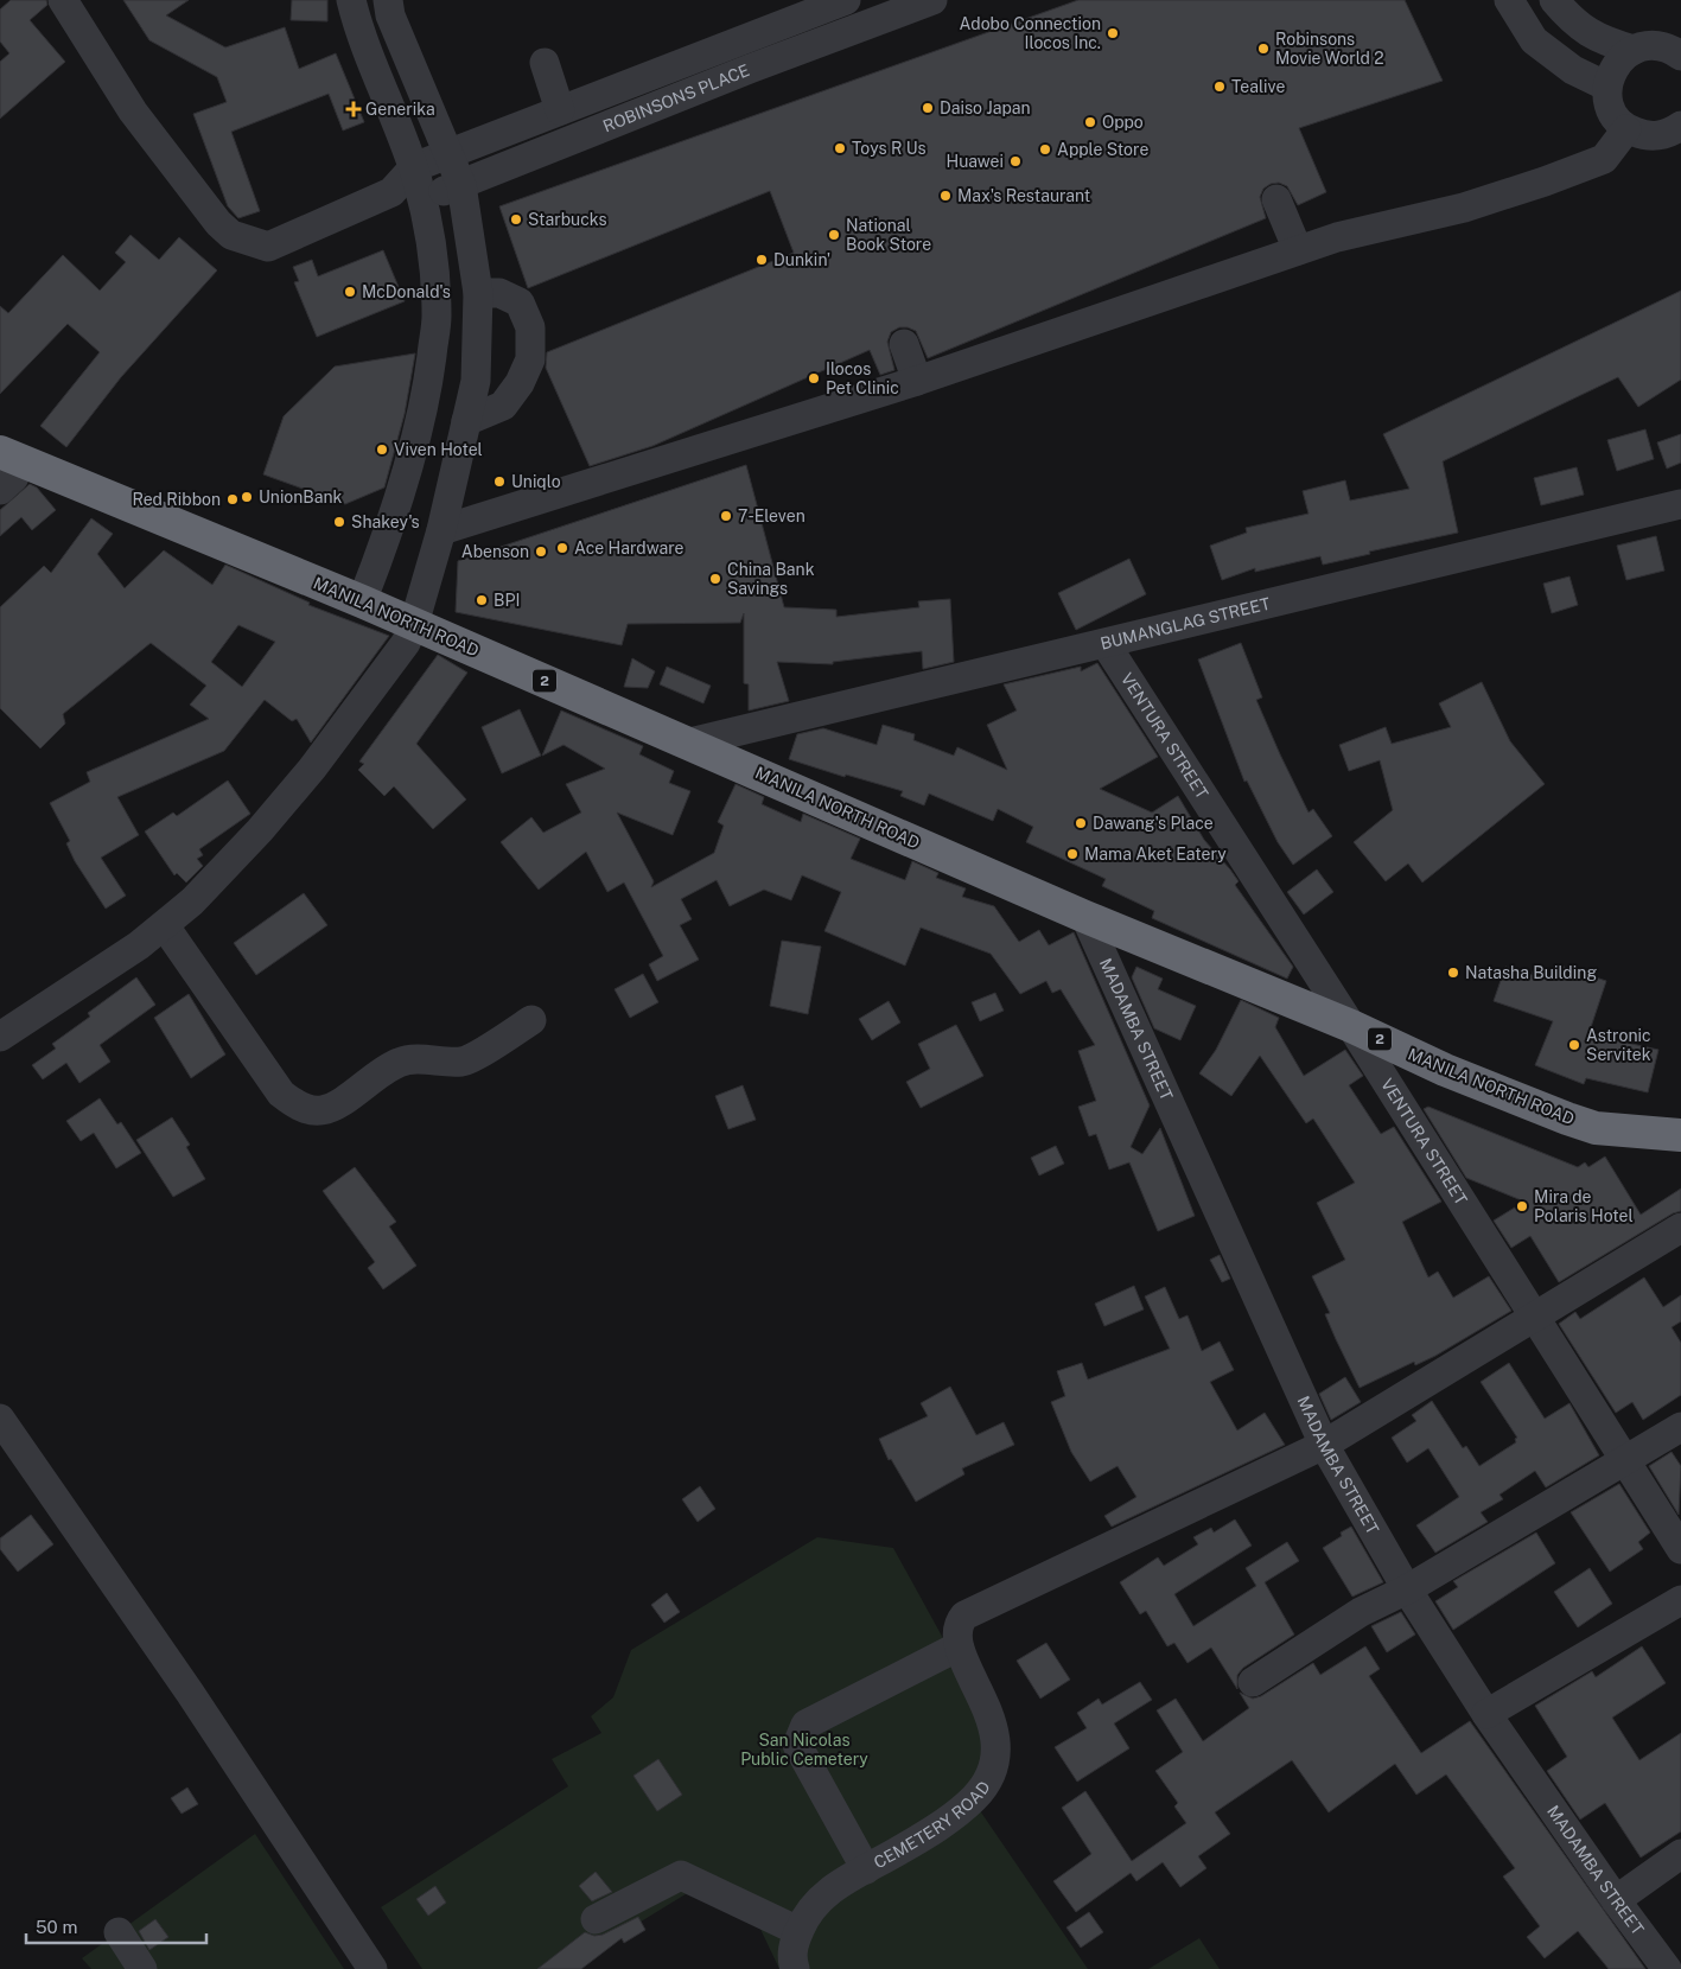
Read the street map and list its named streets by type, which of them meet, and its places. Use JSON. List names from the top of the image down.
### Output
{
  "streets": {
    "highway": ["MANILA NORTH ROAD", "2"],
    "street": [
      "ROBINSONS PLACE",
      "BUMANGLAG STREET",
      "VENTURA STREET",
      "MADAMBA STREET",
      "CEMETERY ROAD"
    ]
  },
  "crossings": [
    ["MANILA NORTH ROAD", "BUMANGLAG STREET"],
    ["MANILA NORTH ROAD", "VENTURA STREET"],
    ["MANILA NORTH ROAD", "MADAMBA STREET"],
    ["BUMANGLAG STREET", "VENTURA STREET"]
  ],
  "parks": ["San Nicolas Public Cemetery"],
  "places": {
    "other": [
      "Adobo Connection Ilocos Inc.",
      "Robinsons Movie World 2",
      "Tealive",
      "Daiso Japan",
      "Oppo",
      "Toys R Us",
      "Apple Store",
      "Huawei",
      "Max's Restaurant",
      "Starbucks",
      "National Book Store",
      "Dunkin'",
      "McDonald's",
      "Ilocos Pet Clinic",
      "Viven Hotel",
      "Uniqlo",
      "UnionBank",
      "Red Ribbon",
      "7-Eleven",
      "Shakey's",
      "Ace Hardware",
      "Abenson",
      "China Bank Savings",
      "BPI",
      "Dawang's Place",
      "Mama Aket Eatery",
      "Natasha Building",
      "Astronic Servitek",
      "Mira de Polaris Hotel"
    ],
    "health": ["Generika"]
  },
  "scale_bar": "50 m"
}
